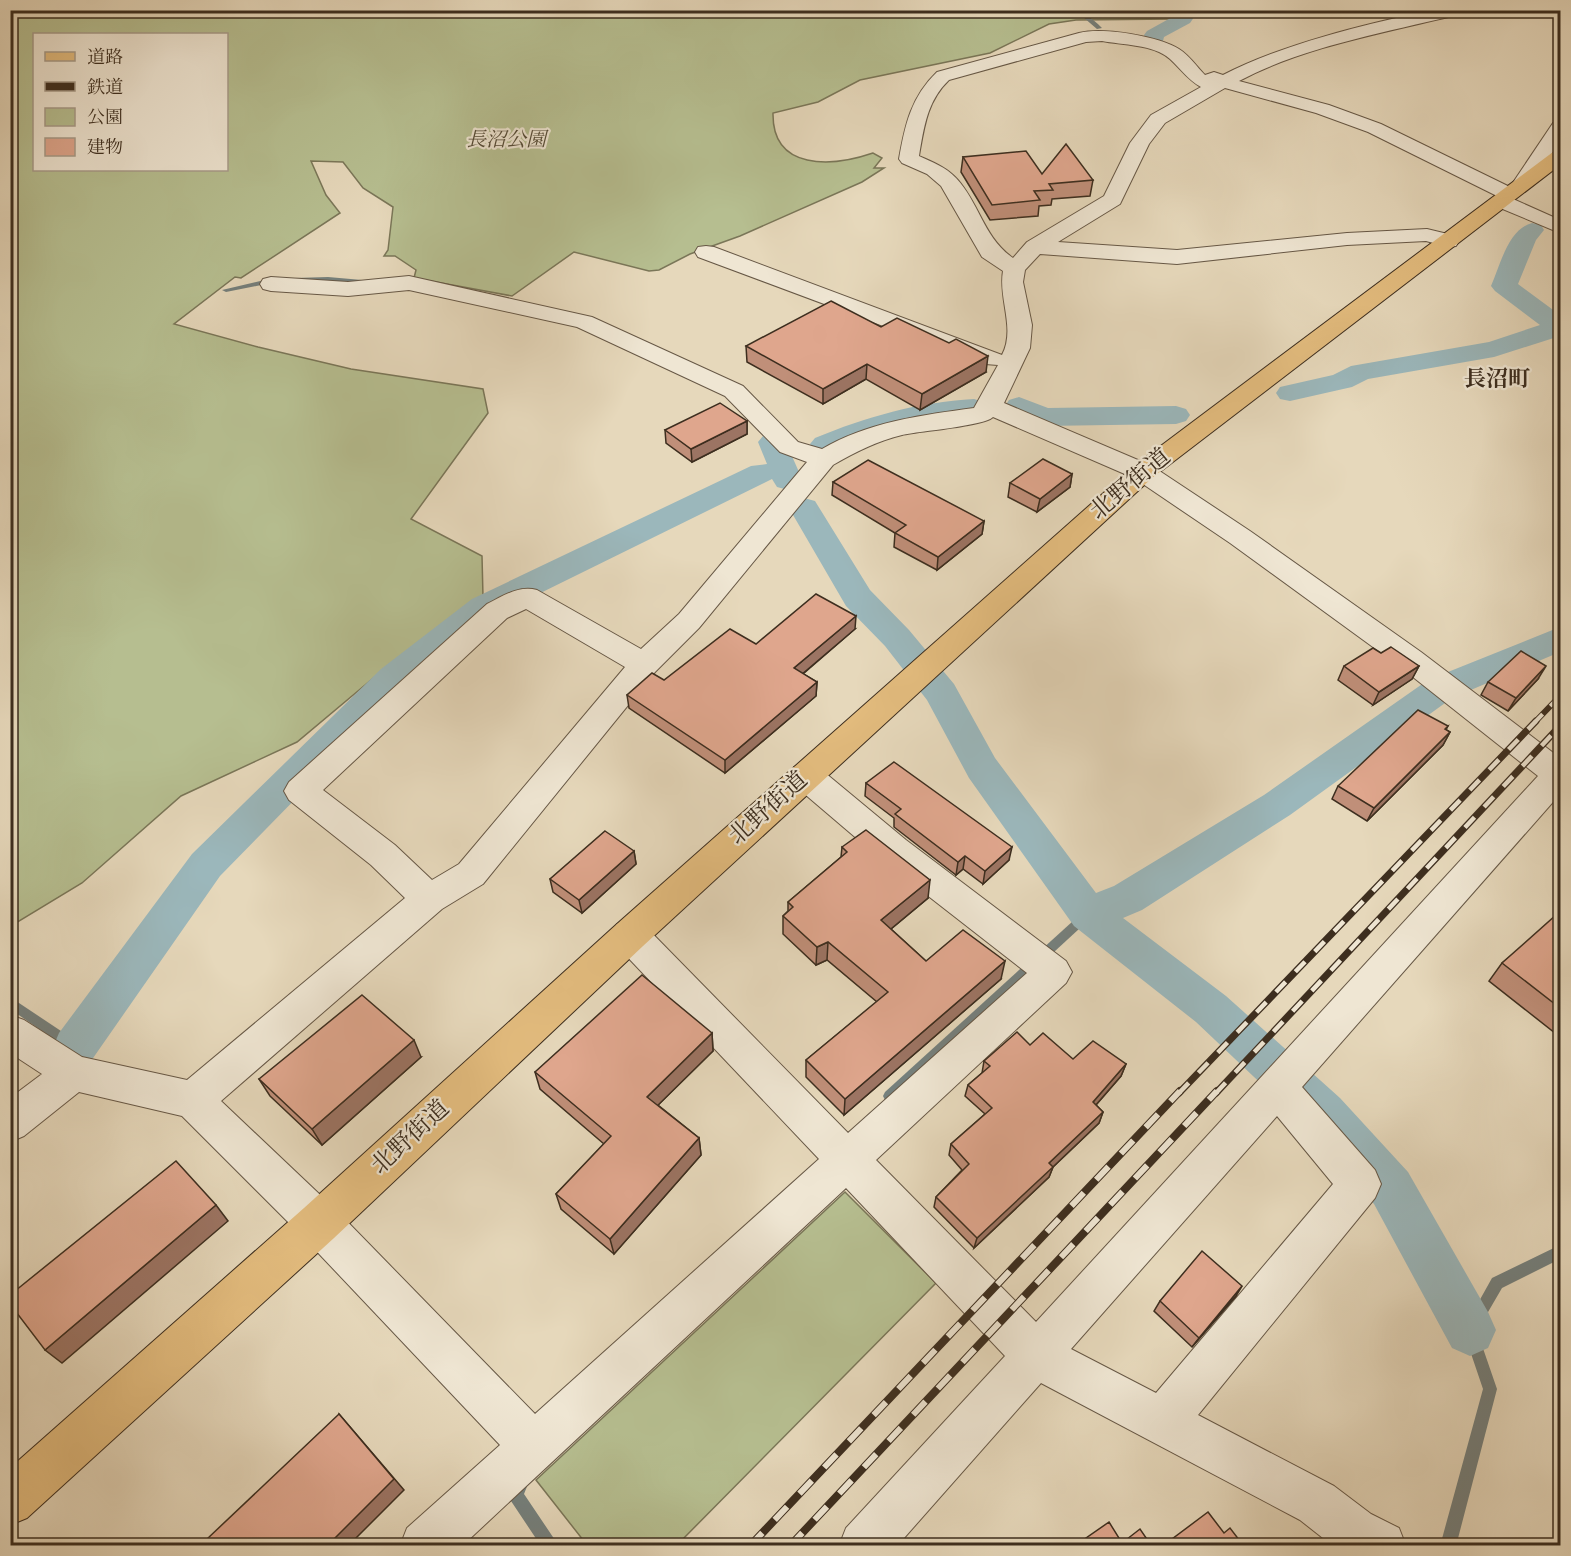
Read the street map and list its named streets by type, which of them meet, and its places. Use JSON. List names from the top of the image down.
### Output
{
  "streets": {
    "main road": ["北野街道"]
  },
  "districts": ["長沼町"],
  "parks": ["長沼公園"],
  "legend": [
    "道路",
    "鉄道",
    "公園",
    "建物"
  ]
}
